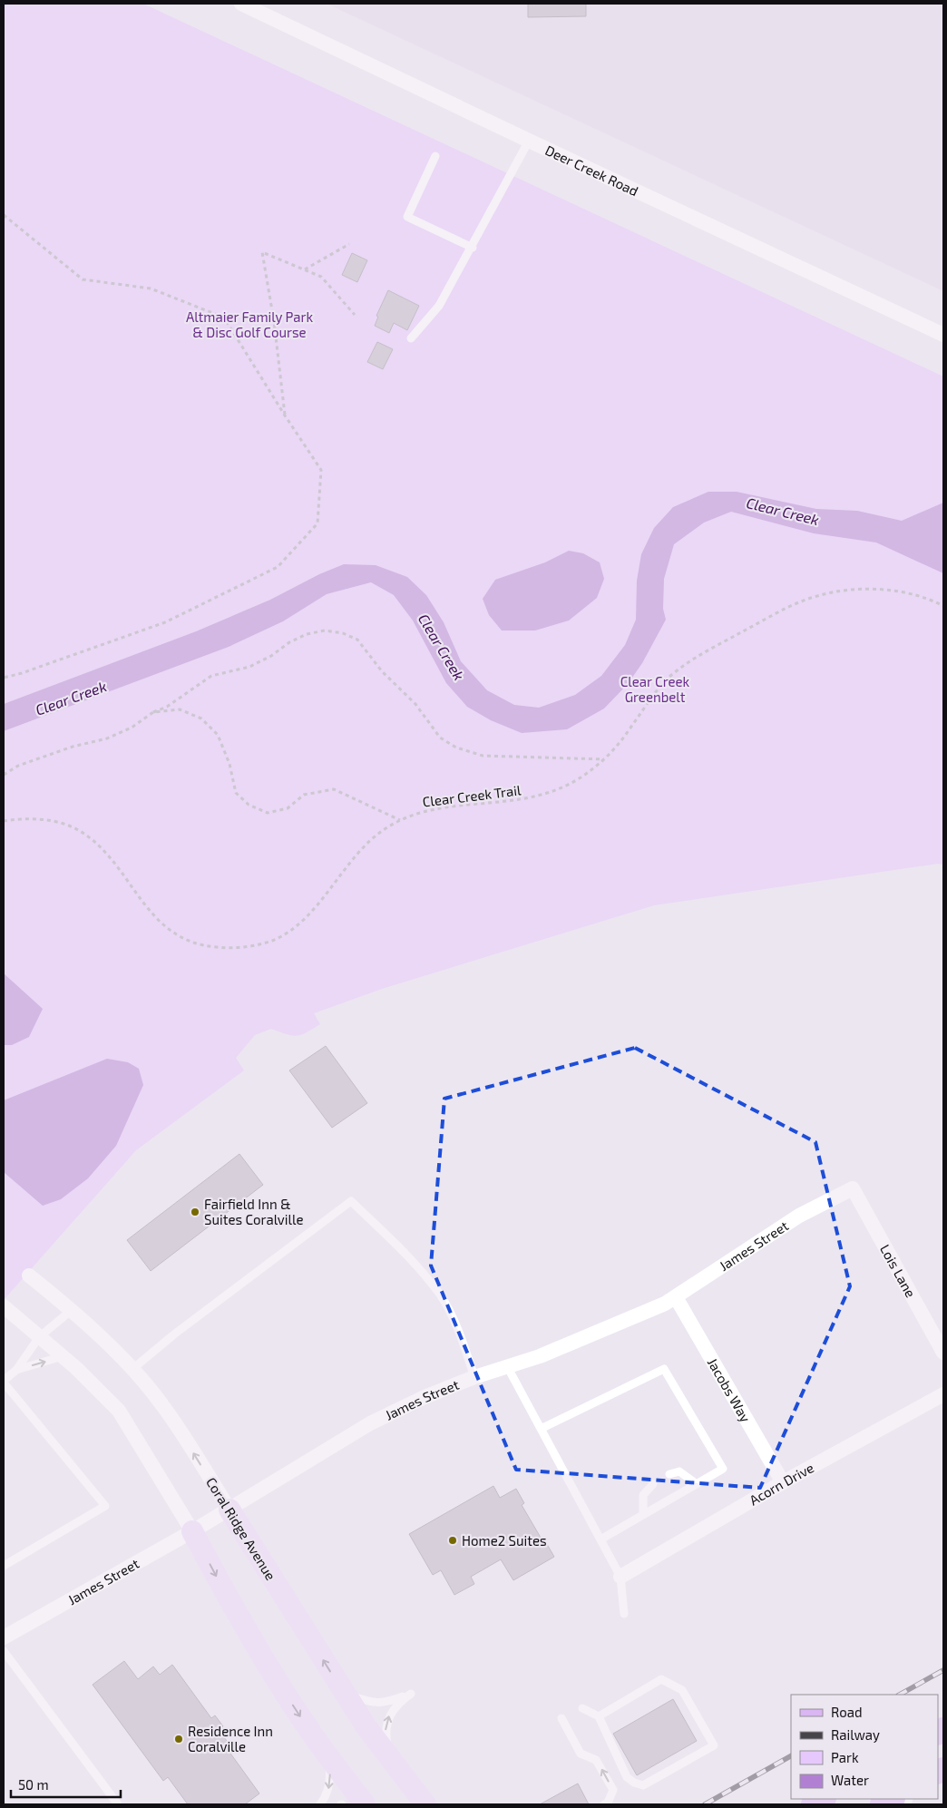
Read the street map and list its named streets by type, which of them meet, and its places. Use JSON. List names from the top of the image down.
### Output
{
  "streets": {
    "street": [
      "Deer Creek Road",
      "James Street",
      "Lois Lane",
      "Jacobs Way",
      "Acorn Drive",
      "Coral Ridge Avenue"
    ],
    "path": ["Clear Creek Trail"]
  },
  "crossings": [
    ["James Street", "Lois Lane"],
    ["James Street", "Jacobs Way"],
    ["James Street", "Coral Ridge Avenue"],
    ["Jacobs Way", "Acorn Drive"]
  ],
  "water": ["Clear Creek"],
  "parks": ["Altmaier Family Park & Disc Golf Course", "Clear Creek Greenbelt"],
  "places": ["Fairfield Inn & Suites Coralville", "Home2 Suites", "Residence Inn Coralville"],
  "legend": [
    "Road",
    "Railway",
    "Park",
    "Water"
  ],
  "scale_bar": "50 m"
}
